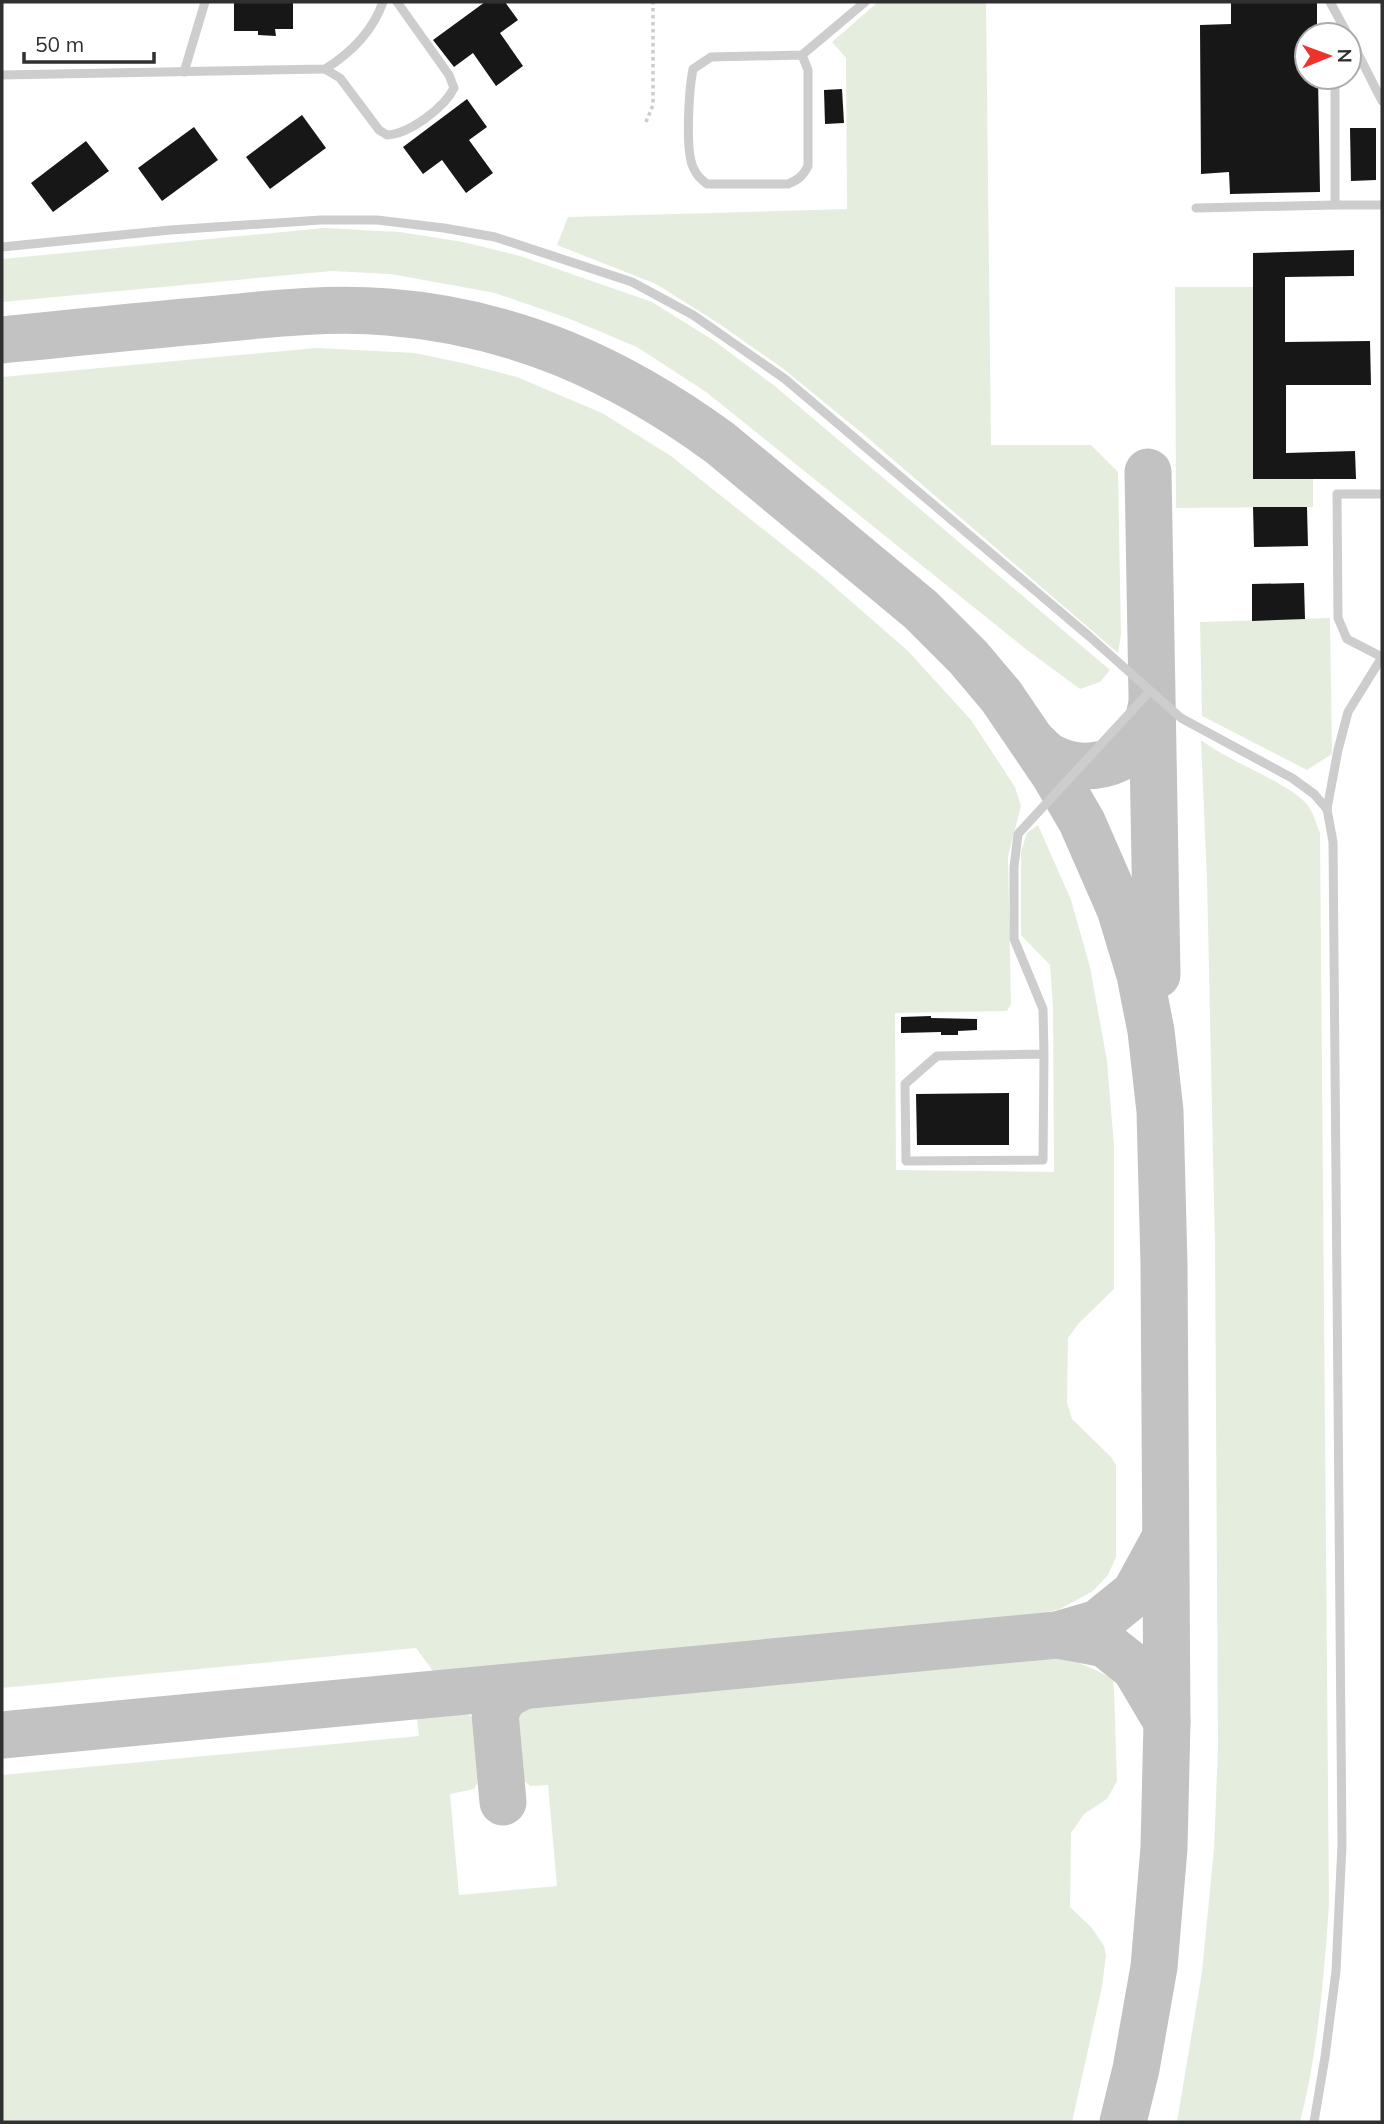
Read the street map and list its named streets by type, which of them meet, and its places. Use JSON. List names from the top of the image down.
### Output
{
  "scale_bar": "50 m",
  "north": "right"
}
